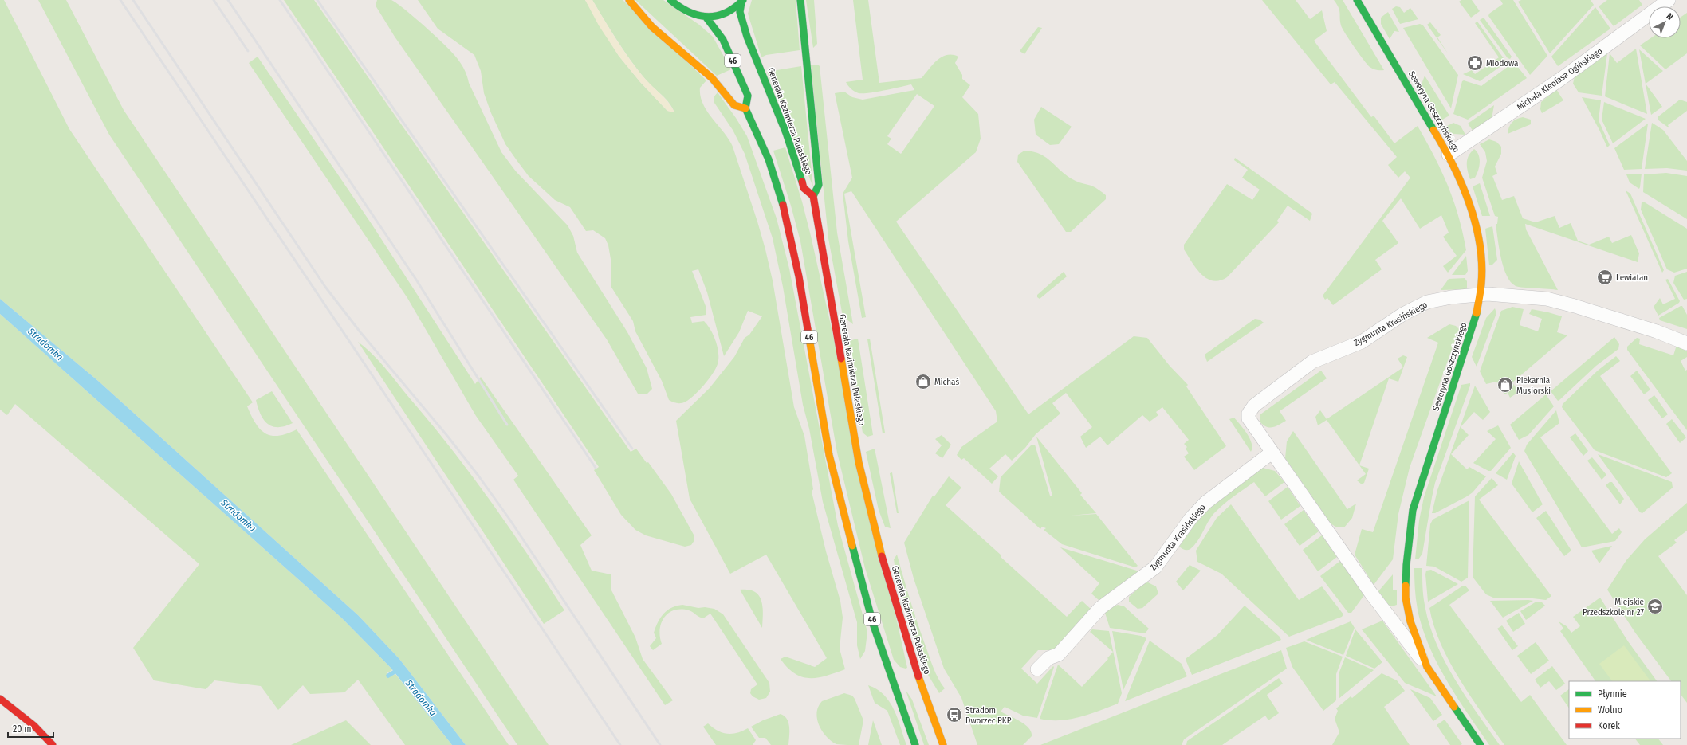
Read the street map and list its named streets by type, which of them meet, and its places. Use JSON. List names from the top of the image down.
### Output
{
  "streets": {
    "main road": ["46", "Seweryna Goszczyńskiego", "Generała Kazimierza Pułaskiego"],
    "street": ["Michała Kleofasa Ogińskiego", "Zygmunta Krasińskiego"]
  },
  "crossings": [
    ["46", "Generała Kazimierza Pułaskiego"],
    ["Michała Kleofasa Ogińskiego", "Seweryna Goszczyńskiego"],
    ["Seweryna Goszczyńskiego", "Zygmunta Krasińskiego"]
  ],
  "water": ["Stradomka"],
  "places": {
    "pharmacy": ["Miodowa"],
    "supermarket": ["Lewiatan"],
    "shop": ["Michaś", "Piekarnia Musiorski"],
    "school or university": ["Miejskie Przedszkole nr 27"],
    "bus stop": ["Stradom Dworzec PKP"]
  },
  "legend": ["Płynnie", "Wolno", "Korek"],
  "scale_bar": "20 m",
  "north": "top right"
}
